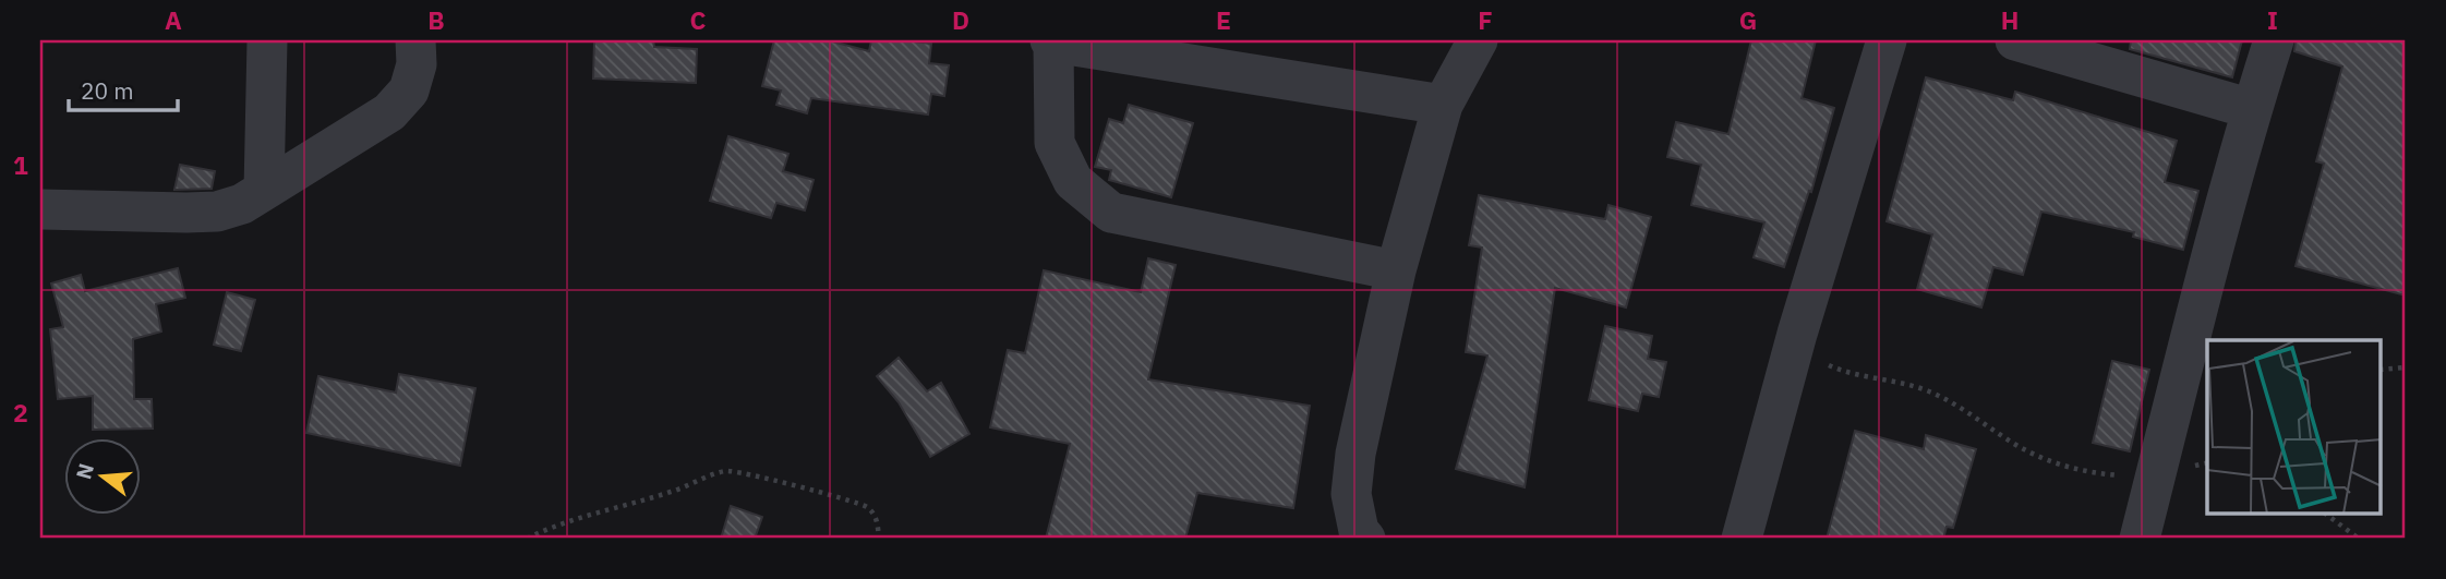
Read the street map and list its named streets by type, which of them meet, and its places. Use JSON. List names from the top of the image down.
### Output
{
  "scale_bar": "20 m",
  "north": "left",
  "grid": {
    "columns": [
      "A",
      "B",
      "C",
      "D",
      "E",
      "F",
      "G",
      "H",
      "I"
    ],
    "rows": ["1", "2"]
  }
}
